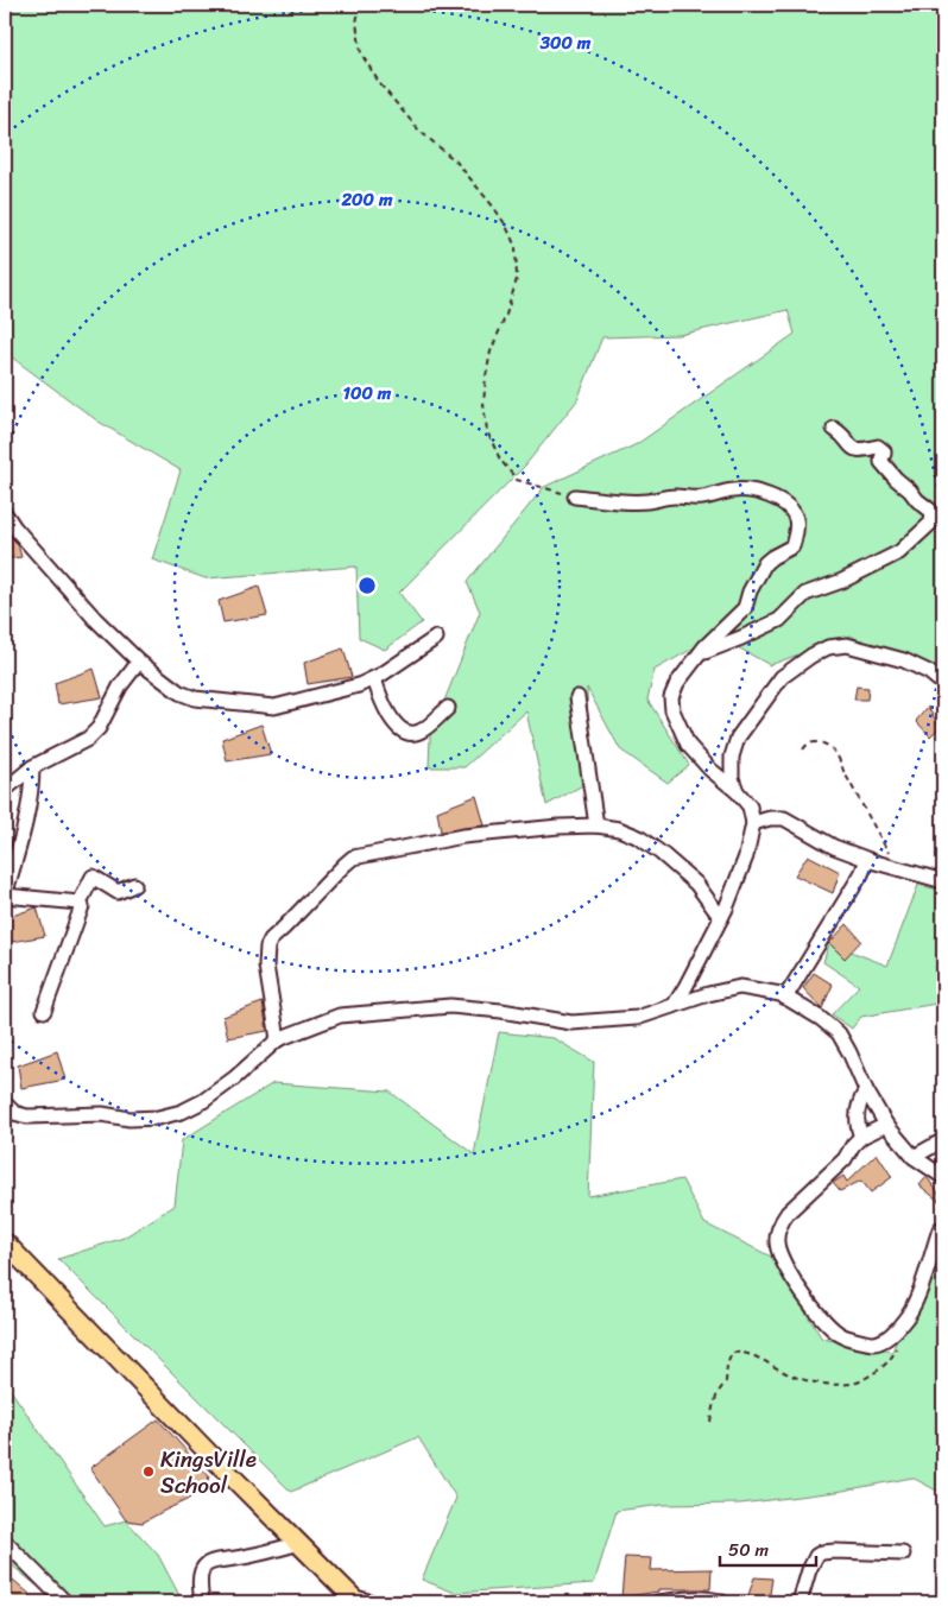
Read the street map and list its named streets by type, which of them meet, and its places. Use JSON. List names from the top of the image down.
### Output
{
  "places": ["KingsVille School"],
  "scale_bar": "50 m",
  "rings": ["300 m", "200 m", "100 m"]
}
